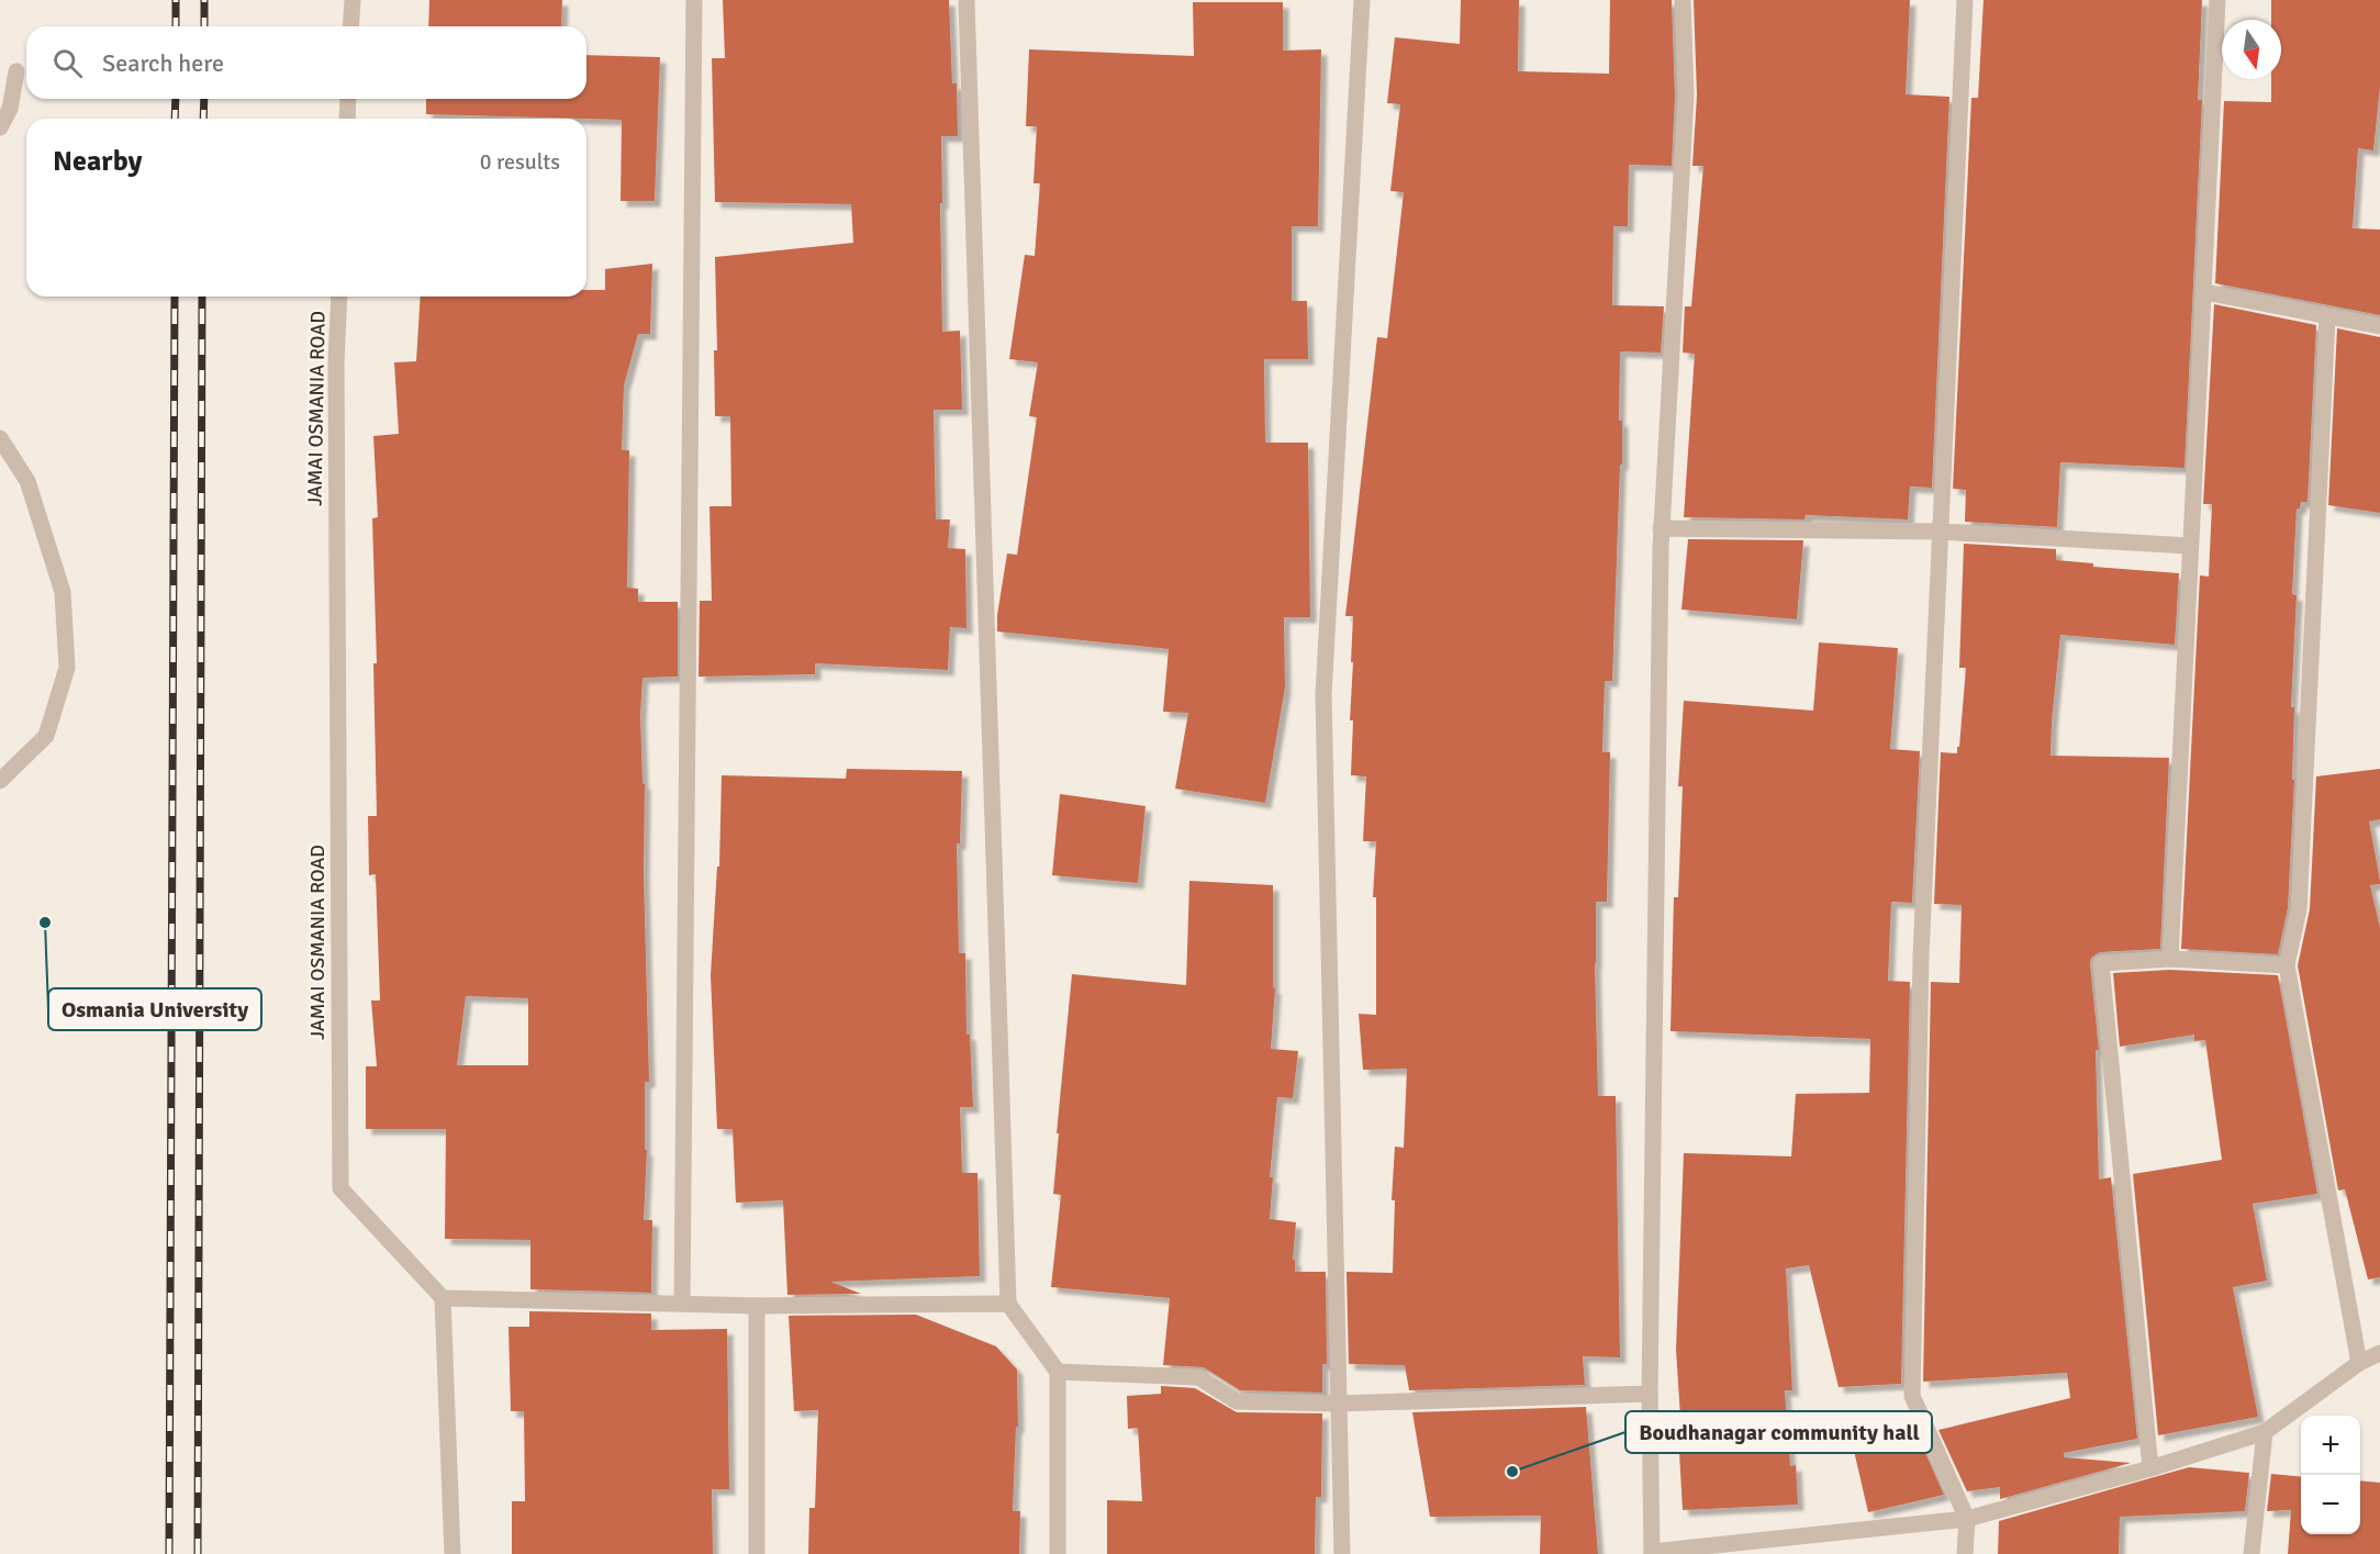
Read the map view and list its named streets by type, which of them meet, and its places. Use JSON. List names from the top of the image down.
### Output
{
  "streets": {
    "street": ["JAMAI OSMANIA ROAD"]
  },
  "places": ["Osmania University", "Boudhanagar community hall"],
  "north": "bottom",
  "page": {
    "search": "Search here",
    "heading": ["Nearby", "0 results"],
    "map_buttons": ["+", "−"]
  }
}
